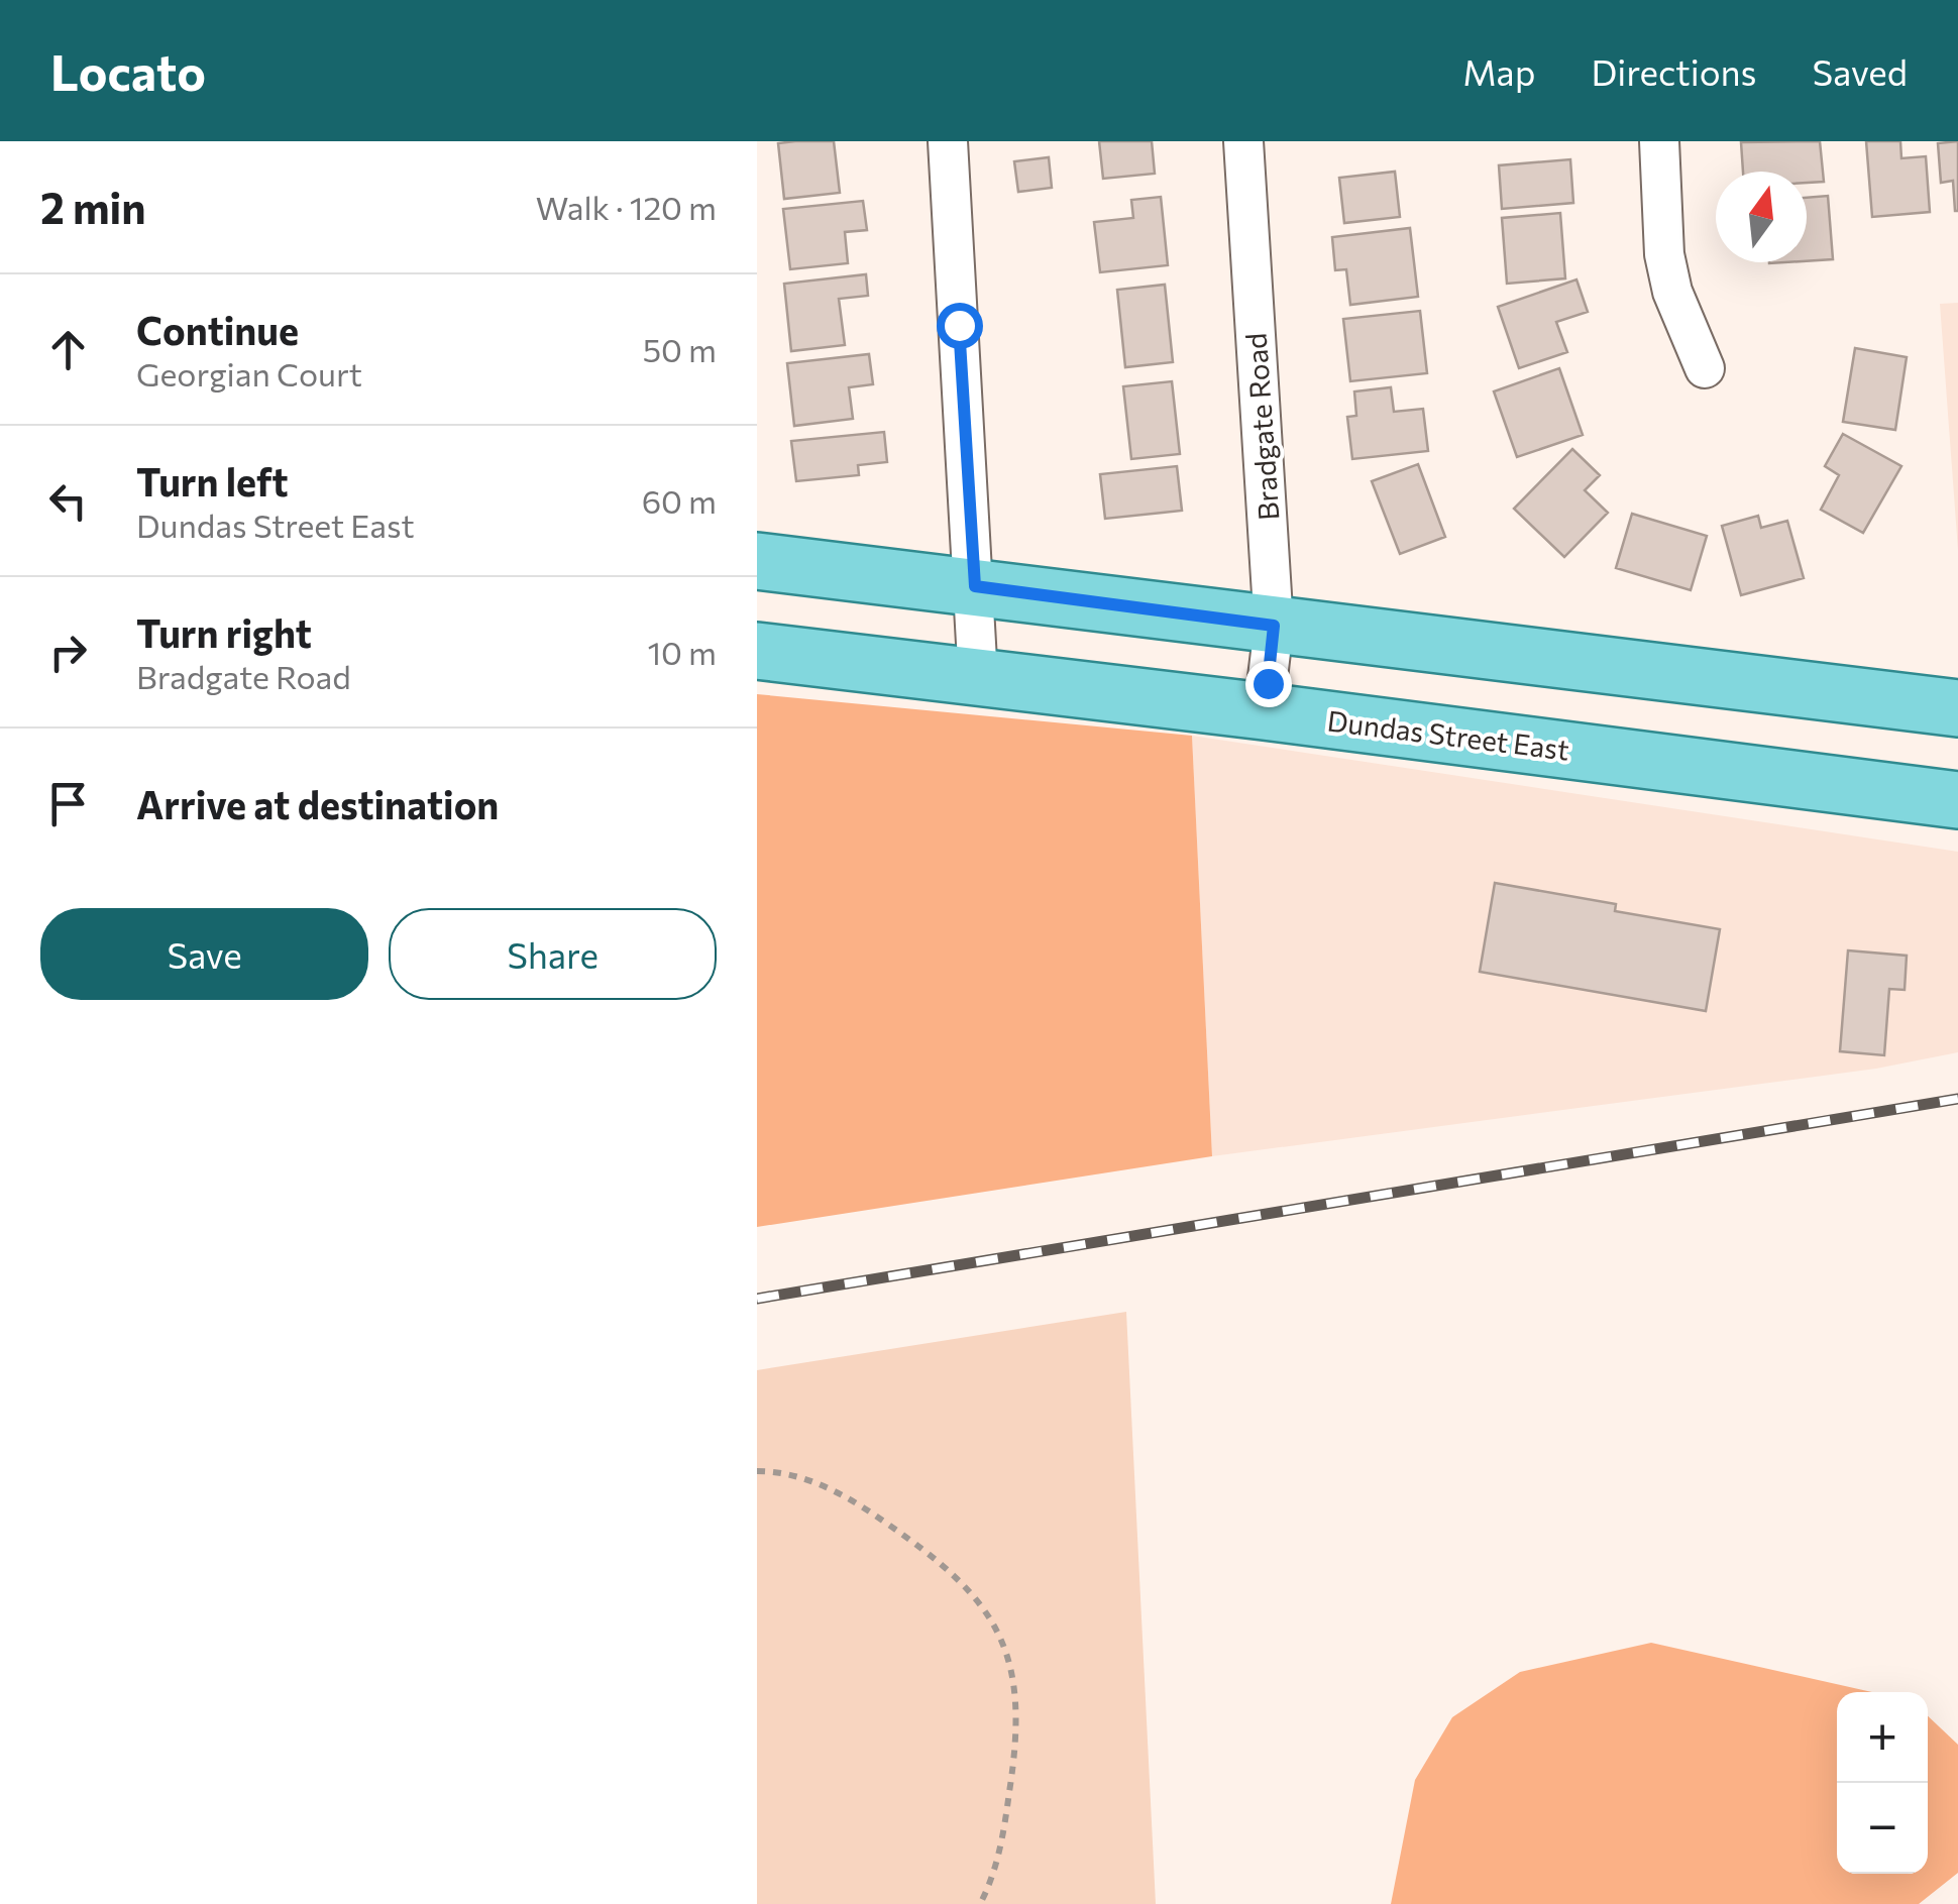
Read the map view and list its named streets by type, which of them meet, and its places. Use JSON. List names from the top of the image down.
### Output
{
  "streets": {
    "main road": ["Dundas Street East"],
    "street": ["Bradgate Road"]
  },
  "crossings": [
    ["Bradgate Road", "Dundas Street East"]
  ],
  "north": "top",
  "page": {
    "header": "Locato",
    "nav": ["Map", "Directions", "Saved"],
    "heading": ["2 min", "Walk · 120 m"],
    "list": [
      ["Continue", "Georgian Court", "50 m"],
      ["Turn left", "Dundas Street East", "60 m"],
      ["Turn right", "Bradgate Road", "10 m"],
      "Arrive at destination"
    ],
    "buttons": ["Save", "Share"],
    "map_buttons": ["+", "−"]
  }
}
